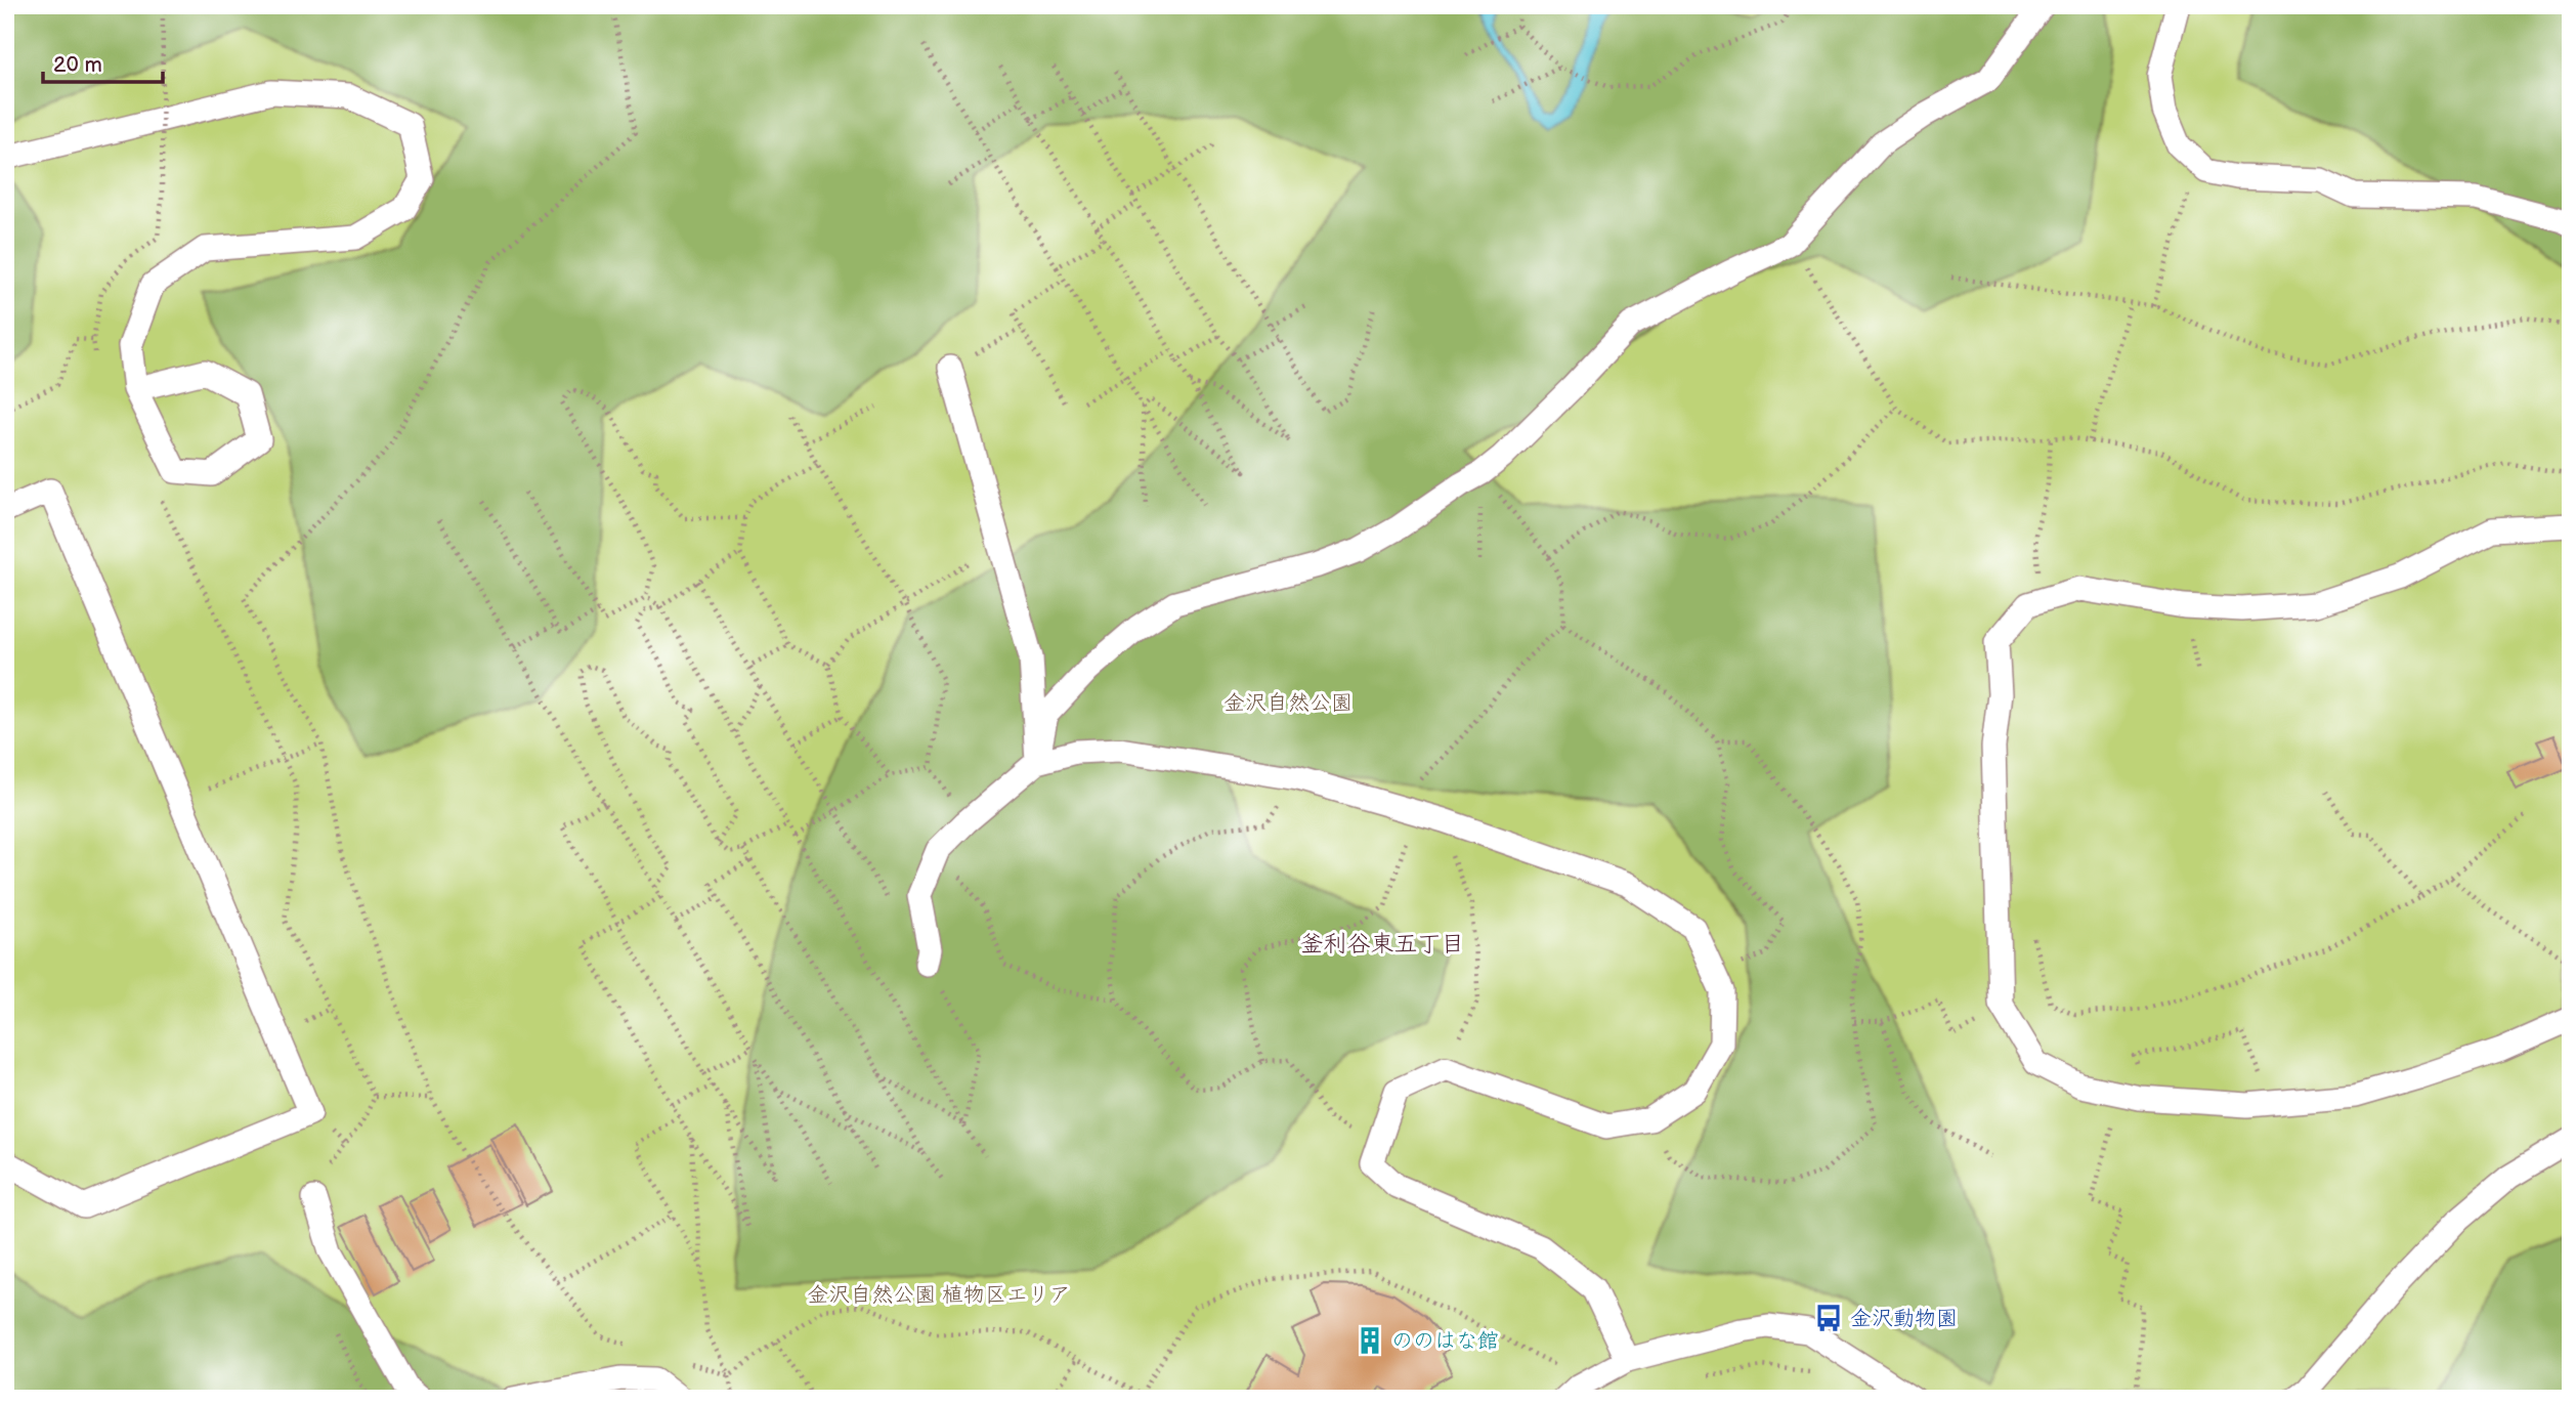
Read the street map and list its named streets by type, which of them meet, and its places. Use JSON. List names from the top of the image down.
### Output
{
  "districts": ["釜利谷東五丁目"],
  "parks": ["金沢自然公園", "金沢自然公園 植物区エリア"],
  "places": {
    "bus stop": ["金沢動物園"],
    "building": ["ののはな館"]
  },
  "scale_bar": "20 m"
}
